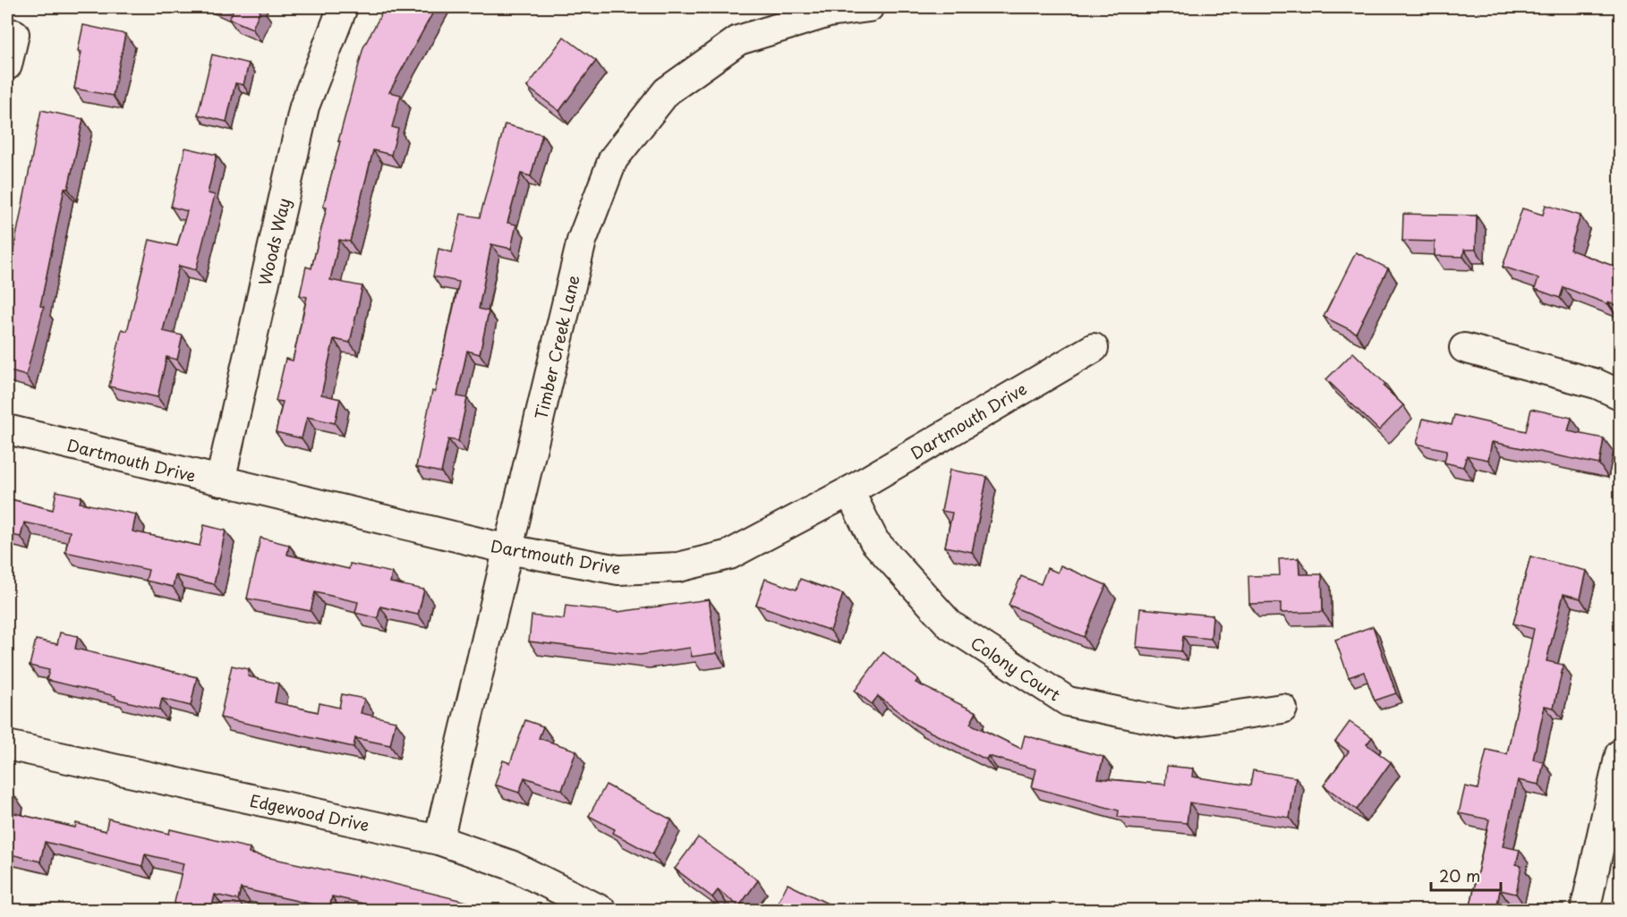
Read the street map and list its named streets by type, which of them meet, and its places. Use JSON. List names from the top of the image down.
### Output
{
  "streets": {
    "street": [
      "Woods Way",
      "Timber Creek Lane",
      "Dartmouth Drive",
      "Colony Court",
      "Edgewood Drive"
    ]
  },
  "crossings": [
    ["Woods Way", "Dartmouth Drive"],
    ["Timber Creek Lane", "Dartmouth Drive"],
    ["Timber Creek Lane", "Edgewood Drive"],
    ["Dartmouth Drive", "Colony Court"]
  ],
  "scale_bar": "20 m"
}
